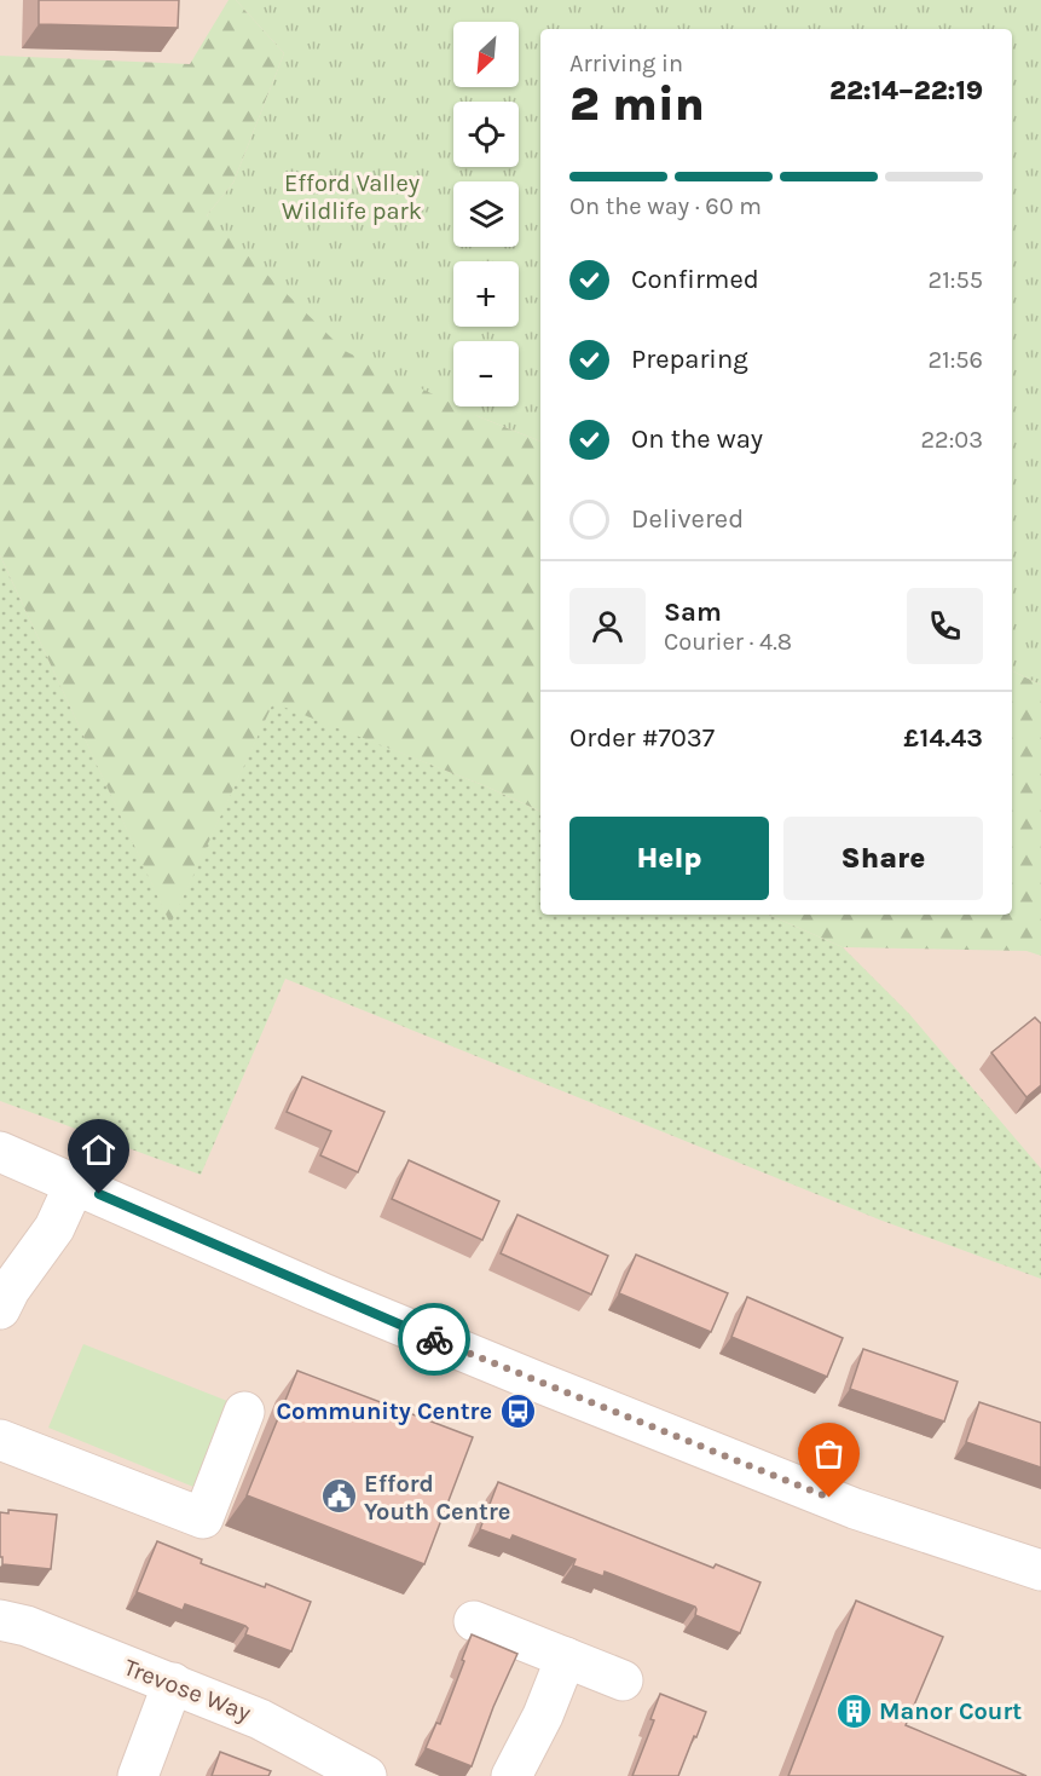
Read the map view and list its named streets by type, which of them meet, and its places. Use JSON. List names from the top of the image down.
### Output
{
  "streets": {
    "street": ["Trevose Way"]
  },
  "parks": ["Efford Valley Wildlife park"],
  "places": {
    "bus stop": ["Community Centre"],
    "public building": ["Efford Youth Centre"],
    "building": ["Manor Court"]
  },
  "north": "bottom left",
  "page": {
    "map_buttons": ["+", "−"],
    "heading": ["2 min", "Arriving in", "22:14–22:19"],
    "panel": [
      "Sam",
      "Courier · 4.8",
      "Order #7037",
      "£14.43"
    ],
    "bar": "On the way · 60 m",
    "list": [
      ["Confirmed", "21:55"],
      ["Preparing", "21:56"],
      ["On the way", "22:03"],
      "Delivered"
    ],
    "buttons": ["Help", "Share"]
  }
}
